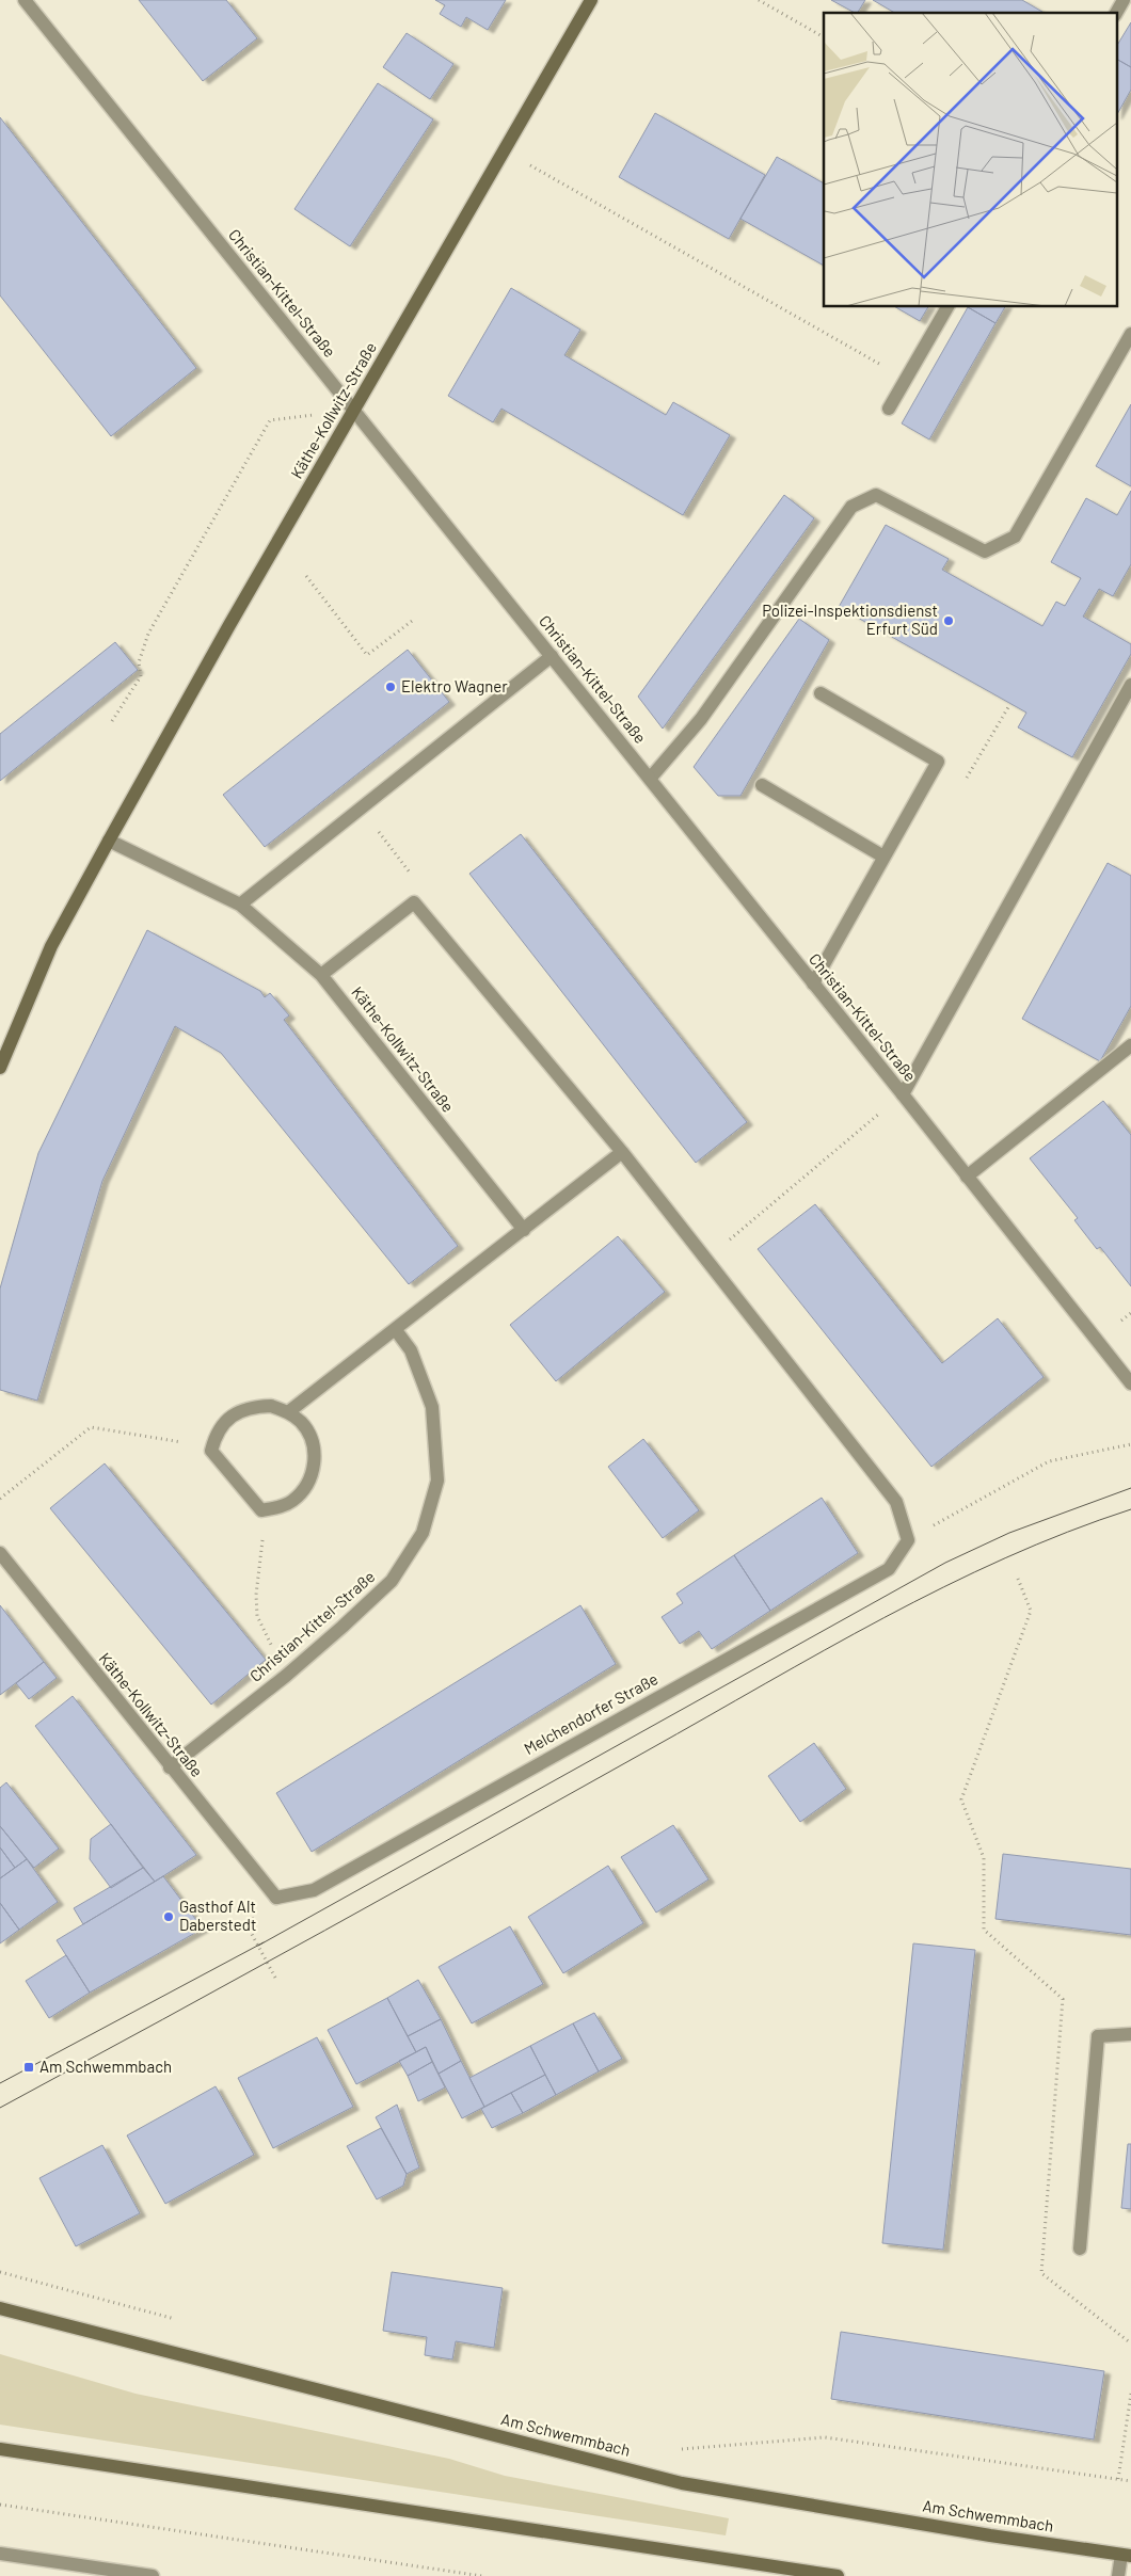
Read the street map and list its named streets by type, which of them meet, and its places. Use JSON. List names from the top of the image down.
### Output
{
  "streets": {
    "main road": ["Käthe-Kollwitz-Straße", "Am Schwemmbach"],
    "street": ["Christian-Kittel-Straße", "Melchendorfer Straße"]
  },
  "crossings": [
    ["Christian-Kittel-Straße", "Käthe-Kollwitz-Straße"],
    ["Käthe-Kollwitz-Straße", "Melchendorfer Straße"]
  ],
  "places": {
    "other": ["Polizei-Inspektionsdienst Erfurt Süd", "Elektro Wagner", "Gasthof Alt Daberstedt"],
    "transit": ["Am Schwemmbach"]
  }
}
